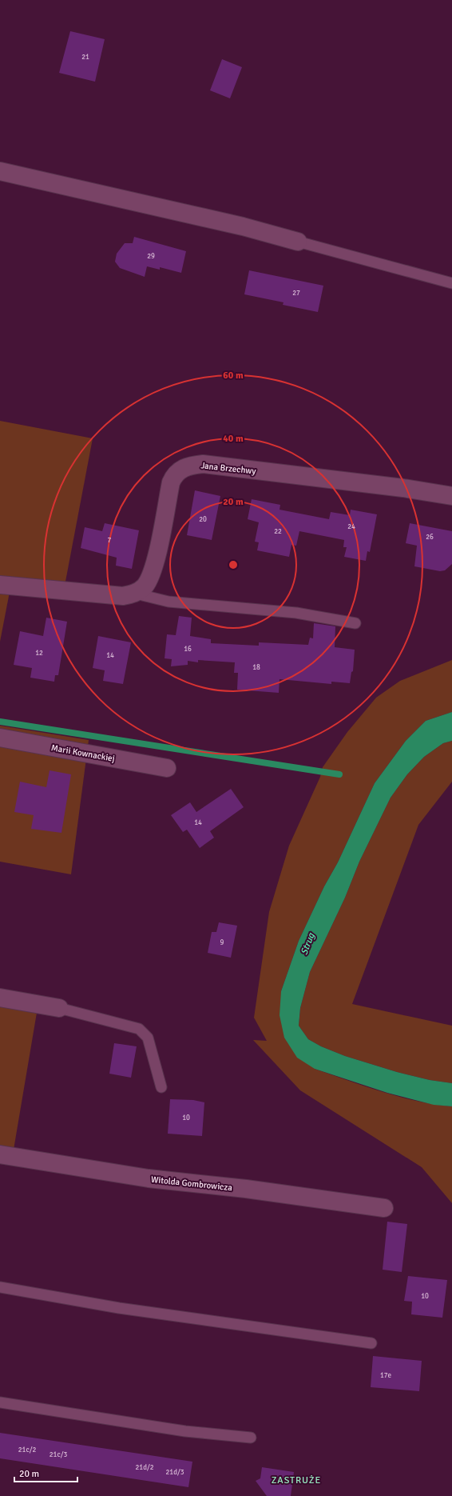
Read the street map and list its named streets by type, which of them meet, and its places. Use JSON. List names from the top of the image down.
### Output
{
  "streets": {
    "street": ["Jana Brzechwy", "Marii Kownackiej", "Witolda Gombrowicza"]
  },
  "districts": ["ZASTRUŻE"],
  "water": ["Strug"],
  "house_numbers": [
    "21",
    "29",
    "27",
    "20",
    "24",
    "22",
    "26",
    "7",
    "16",
    "12",
    "14",
    "18",
    "14",
    "9",
    "10",
    "10",
    "17e",
    "21c/2",
    "21c/3",
    "21d/2",
    "21d/3"
  ],
  "scale_bar": "20 m",
  "rings": ["60 m", "40 m", "20 m"]
}
